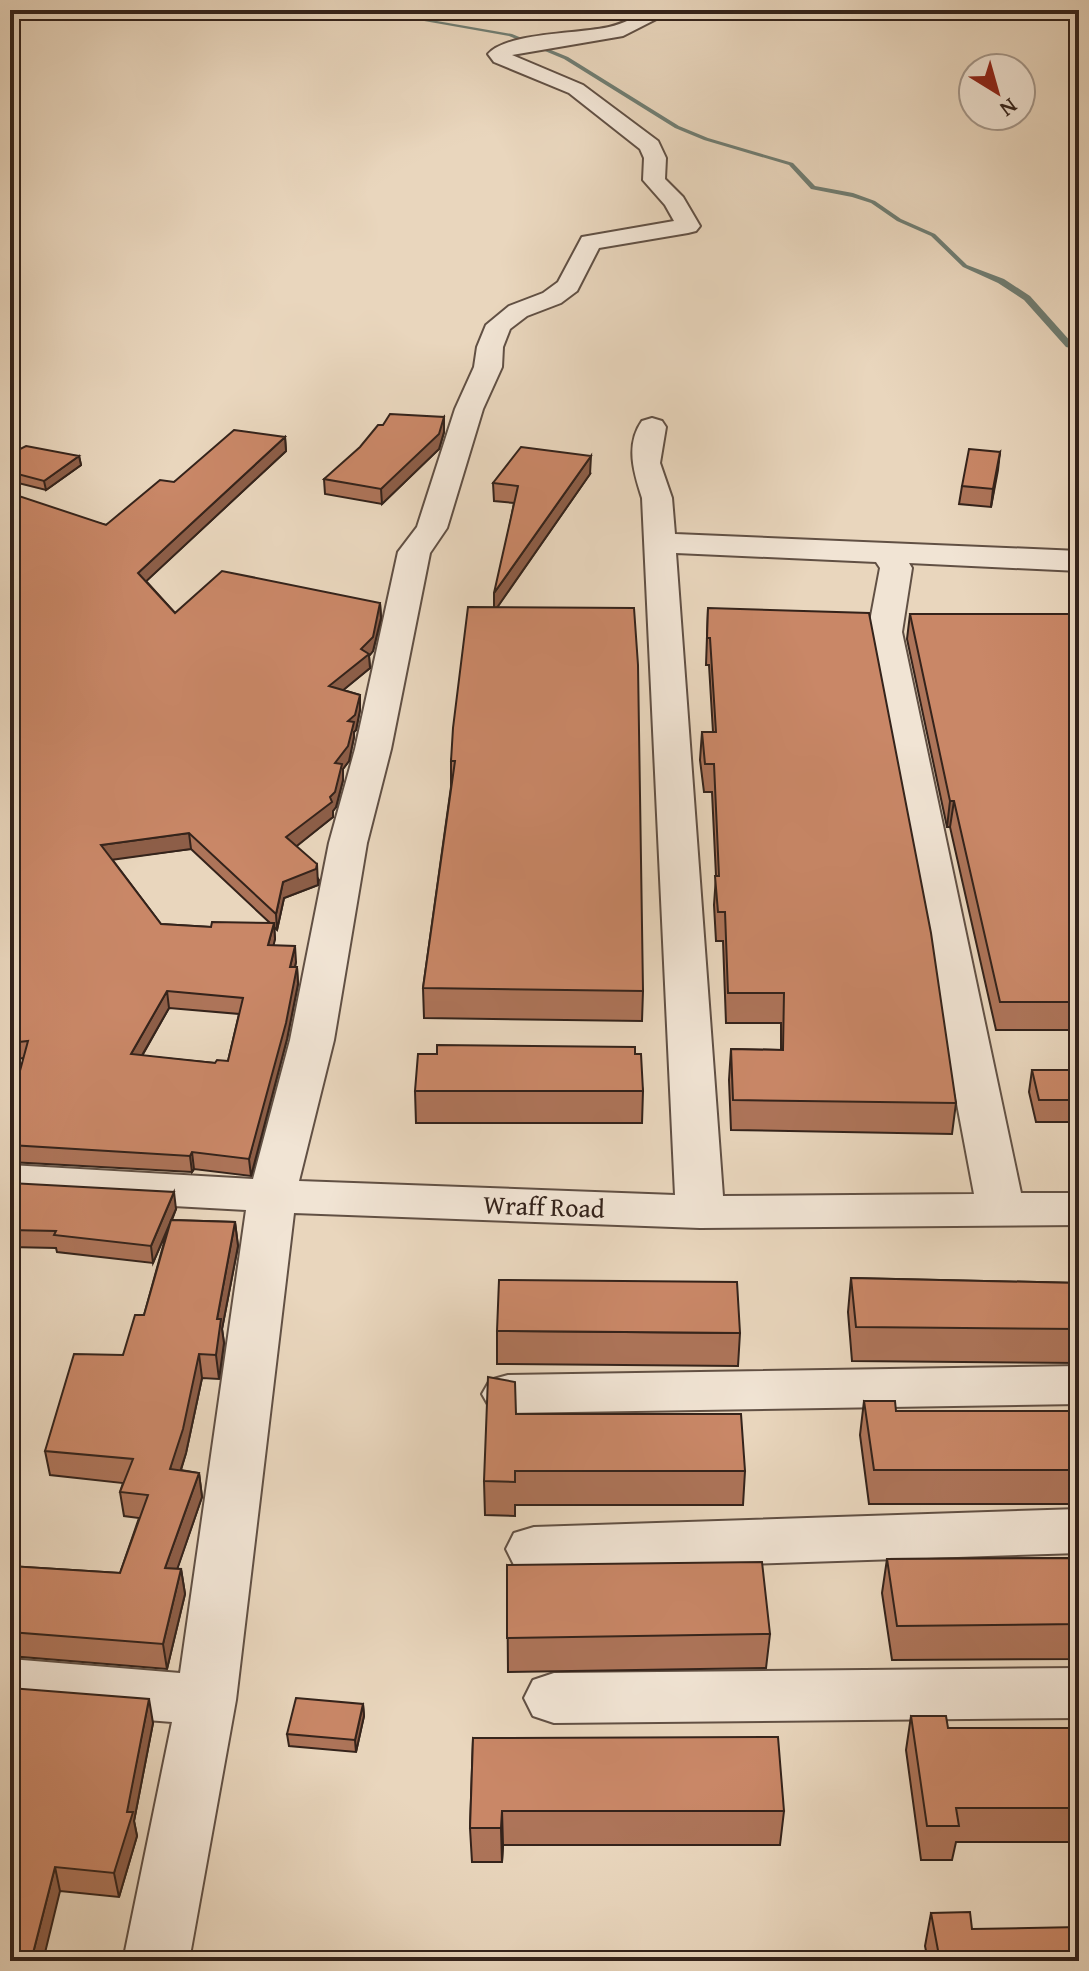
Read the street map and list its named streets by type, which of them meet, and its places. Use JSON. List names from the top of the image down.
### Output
{
  "streets": {
    "street": ["Wraff Road"]
  },
  "north": "bottom right"
}
